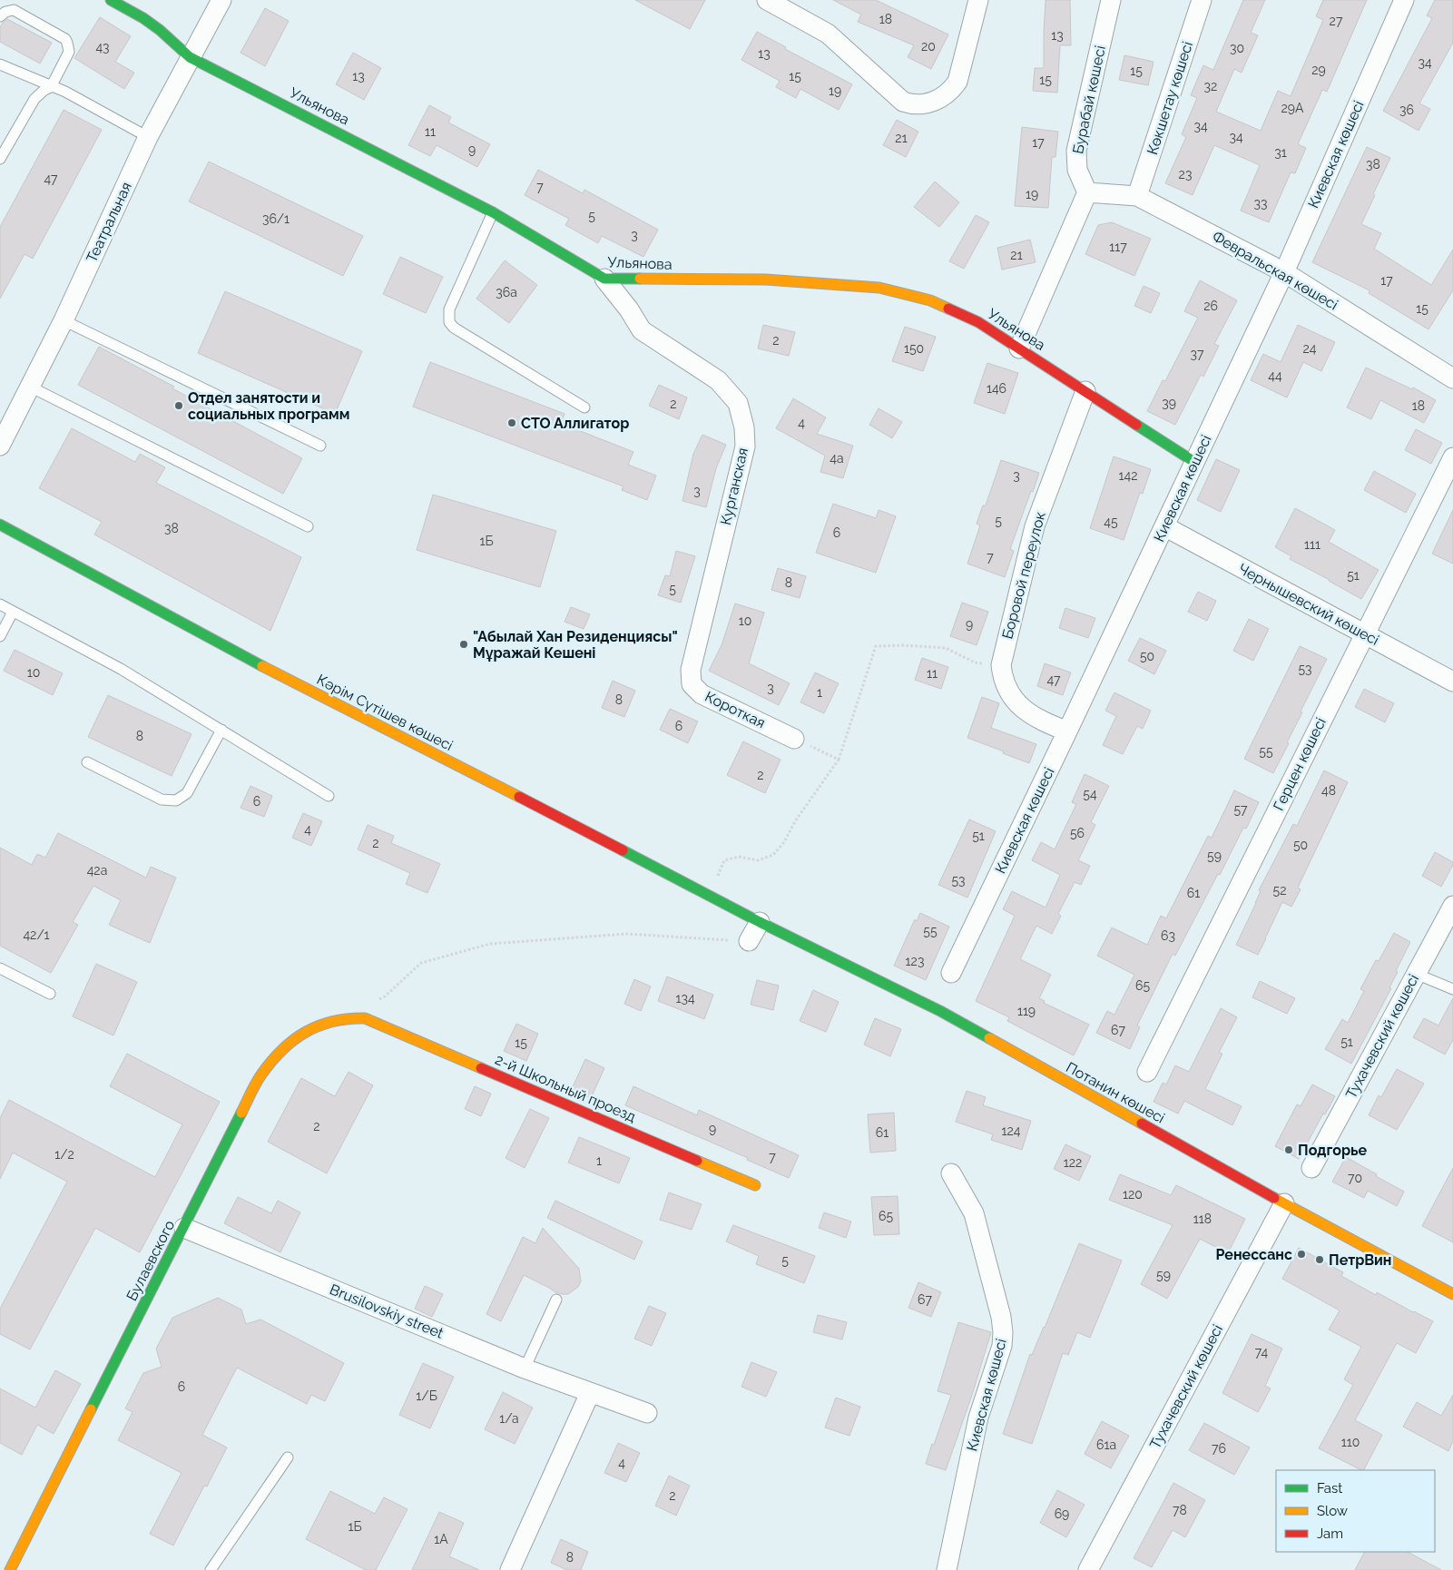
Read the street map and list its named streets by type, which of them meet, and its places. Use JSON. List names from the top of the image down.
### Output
{
  "streets": {
    "street": [
      "Көкшетау көшесі",
      "Бурабай көшесі",
      "Ульянова",
      "Киевская көшесі",
      "Театральная",
      "Февральская көшесі",
      "Курганская",
      "Боровой переулок",
      "Чернышевский көшесі",
      "Короткая",
      "Кәрім Сүтішев көшесі",
      "Герцен көшесі",
      "Тухачевский көшесі",
      "2-й Школьный проезд",
      "Потанин көшесі",
      "Булаевского",
      "Brusilovskiy street"
    ]
  },
  "crossings": [
    ["Көкшетау көшесі", "Февральская көшесі"],
    ["Бурабай көшесі", "Февральская көшесі"],
    ["Ульянова", "Киевская көшесі"],
    ["Ульянова", "Театральная"],
    ["Ульянова", "Курганская"],
    ["Ульянова", "Боровой переулок"],
    ["Киевская көшесі", "Февральская көшесі"],
    ["Киевская көшесі", "Боровой переулок"],
    ["Киевская көшесі", "Чернышевский көшесі"],
    ["Курганская", "Короткая"],
    ["Чернышевский көшесі", "Герцен көшесі"],
    ["Кәрім Сүтішев көшесі", "Потанин көшесі"],
    ["Тухачевский көшесі", "Потанин көшесі"],
    ["2-й Школьный проезд", "Булаевского"],
    ["Булаевского", "Brusilovskiy street"]
  ],
  "places": [
    "Отдел занятости и социальных программ",
    "СТО Аллигатор",
    "\"Абылай Хан Резиденциясы\" Мұражай Кешені",
    "Подгорье",
    "Ренессанс",
    "ПетрВин"
  ],
  "house_numbers": [
    "18",
    "27",
    "13",
    "20",
    "43",
    "30",
    "13",
    "34",
    "29",
    "15",
    "13",
    "15",
    "15",
    "32",
    "19",
    "29А",
    "36",
    "34",
    "11",
    "34",
    "21",
    "17",
    "9",
    "31",
    "38",
    "23",
    "47",
    "7",
    "19",
    "33",
    "5",
    "36/1",
    "3",
    "117",
    "21",
    "17",
    "36а",
    "26",
    "15",
    "2",
    "150",
    "24",
    "37",
    "44",
    "146",
    "39",
    "2",
    "18",
    "4",
    "4а",
    "3",
    "142",
    "3",
    "5",
    "45",
    "38",
    "6",
    "1Б",
    "111",
    "7",
    "51",
    "8",
    "5",
    "10",
    "9",
    "50",
    "53",
    "10",
    "11",
    "47",
    "3",
    "1",
    "8",
    "6",
    "8",
    "55",
    "2",
    "48",
    "54",
    "6",
    "57",
    "4",
    "56",
    "51",
    "2",
    "50",
    "59",
    "42а",
    "53",
    "52",
    "61",
    "55",
    "42/1",
    "63",
    "123",
    "65",
    "134",
    "119",
    "67",
    "51",
    "15",
    "2",
    "9",
    "124",
    "61",
    "1/2",
    "7",
    "1",
    "122",
    "70",
    "120",
    "65",
    "118",
    "5",
    "59",
    "67",
    "74",
    "6",
    "1/Б",
    "1/а",
    "110",
    "61а",
    "76",
    "4",
    "2",
    "78",
    "69",
    "1Б",
    "1А",
    "8"
  ],
  "legend": ["Fast", "Slow", "Jam"]
}
